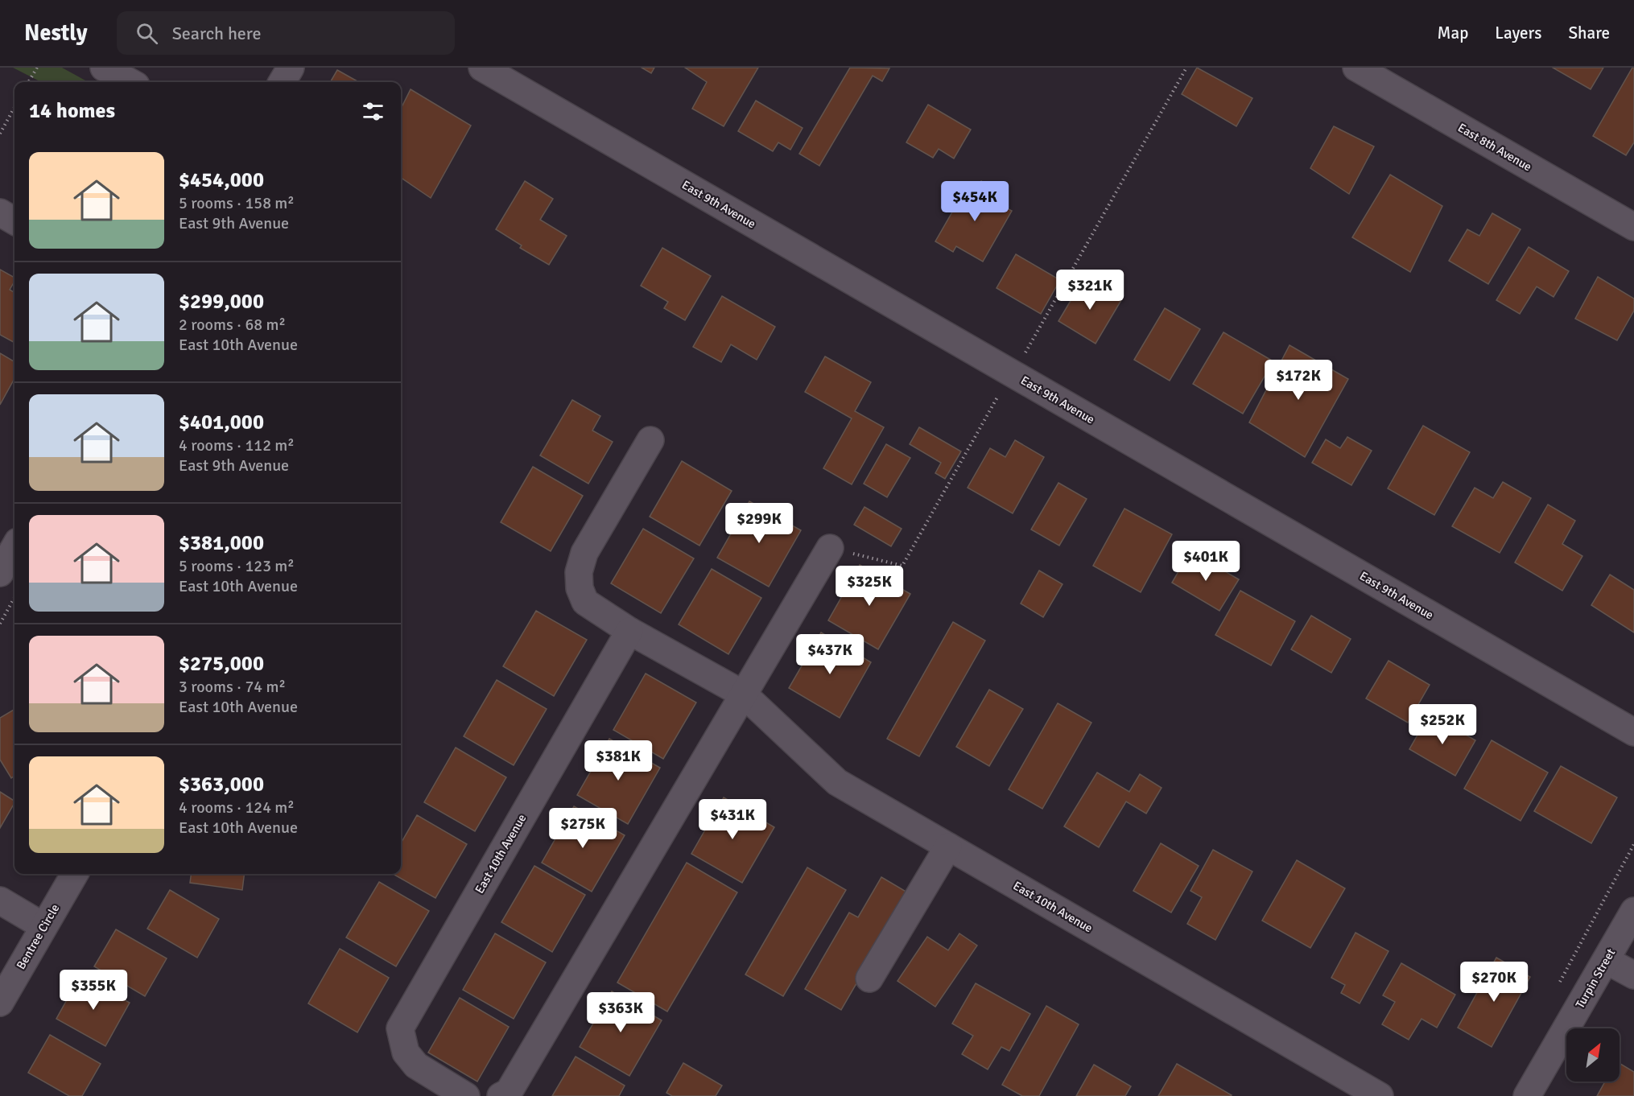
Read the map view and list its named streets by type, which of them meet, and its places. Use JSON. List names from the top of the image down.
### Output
{
  "streets": {
    "street": [
      "East 8th Avenue",
      "East 9th Avenue",
      "East 10th Avenue",
      "Bentree Circle",
      "Turpin Street"
    ]
  },
  "north": "top right",
  "page": {
    "header": "Nestly",
    "search": "Search here",
    "nav": ["Map", "Layers", "Share"],
    "heading": "14 homes",
    "list": [
      {
        "name": "$454,000",
        "note": "5 rooms · 158 m² · East 9th Avenue"
      },
      {
        "name": "$299,000",
        "note": "2 rooms · 68 m² · East 10th Avenue"
      },
      {
        "name": "$401,000",
        "note": "4 rooms · 112 m² · East 9th Avenue"
      },
      {
        "name": "$381,000",
        "note": "5 rooms · 123 m² · East 10th Avenue"
      },
      {
        "name": "$275,000",
        "note": "3 rooms · 74 m² · East 10th Avenue"
      },
      {
        "name": "$363,000",
        "note": "4 rooms · 124 m² · East 10th Avenue"
      }
    ],
    "price": [
      "$454K",
      "$321K",
      "$172K",
      "$299K",
      "$401K",
      "$325K",
      "$437K",
      "$252K",
      "$381K",
      "$431K",
      "$275K",
      "$270K",
      "$355K",
      "$363K"
    ]
  }
}
